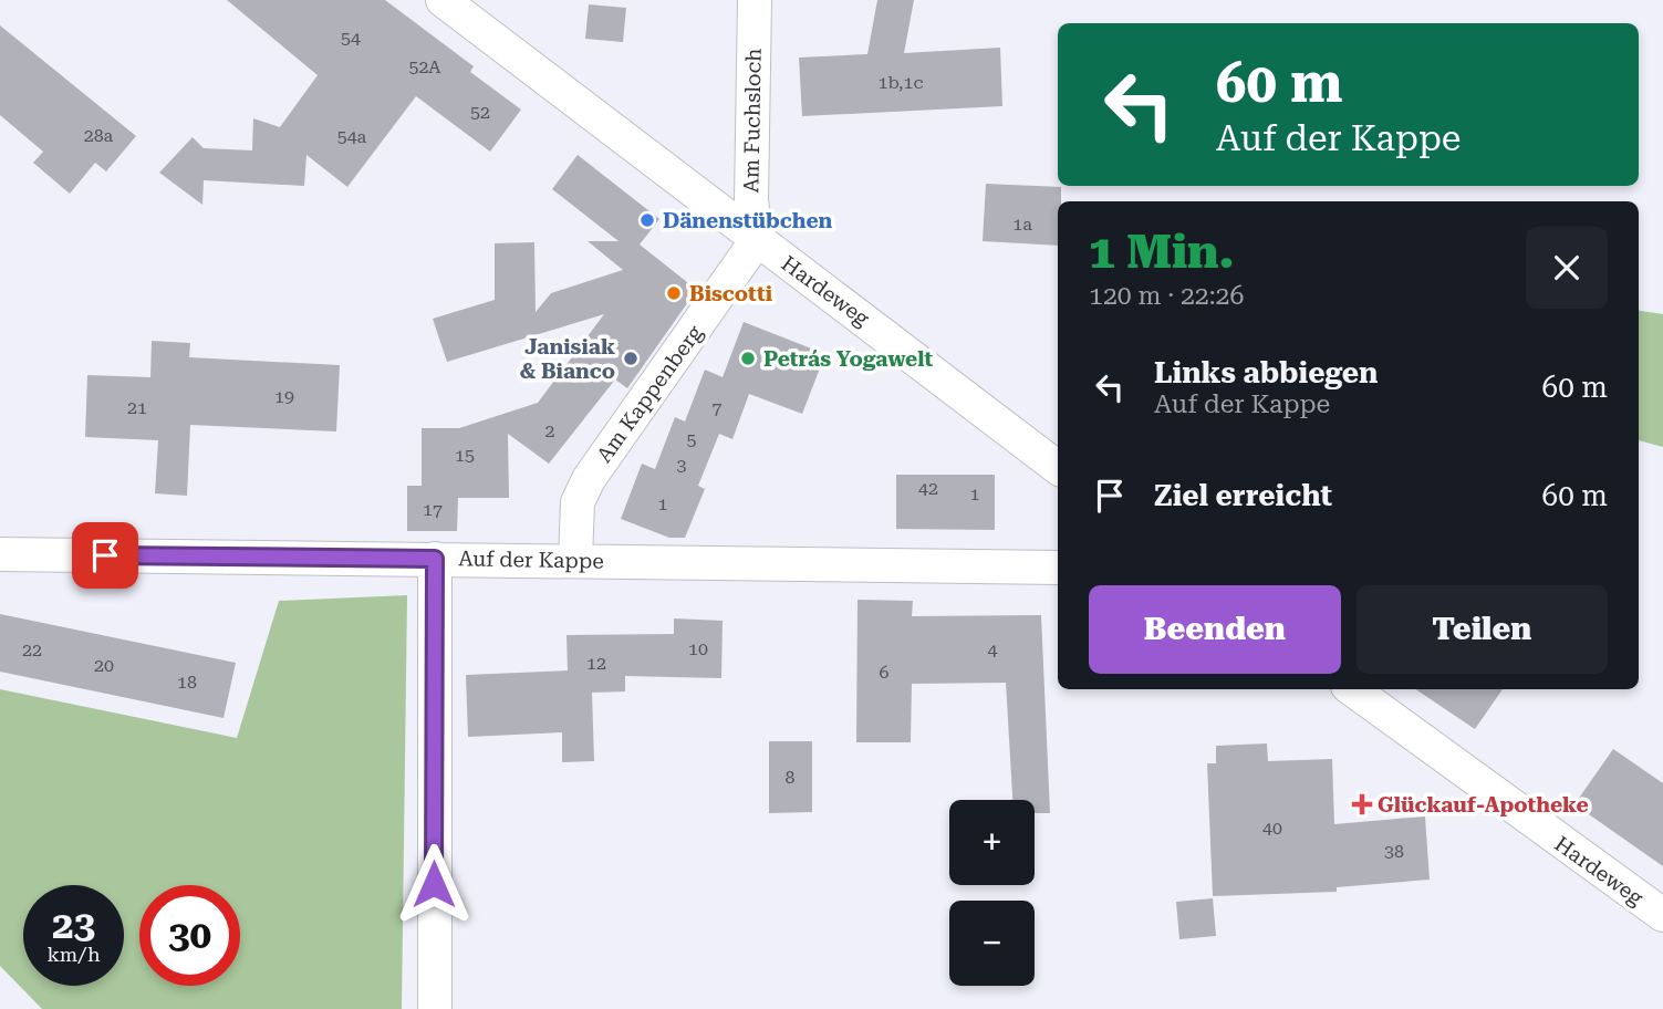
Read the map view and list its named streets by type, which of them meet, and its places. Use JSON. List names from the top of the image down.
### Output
{
  "streets": {
    "street": [
      "Am Fuchsloch",
      "Hardeweg",
      "Am Kappenberg",
      "Auf der Kappe"
    ]
  },
  "crossings": [
    ["Am Fuchsloch", "Hardeweg"],
    ["Am Fuchsloch", "Am Kappenberg"],
    ["Hardeweg", "Am Kappenberg"],
    ["Am Kappenberg", "Auf der Kappe"]
  ],
  "places": {
    "other": [
      "Dänenstübchen",
      "Biscotti",
      "Janisiak & Bianco",
      "Petra´s Yogawelt"
    ],
    "health": ["Glückauf-Apotheke"]
  },
  "house_numbers": [
    "54",
    "52A",
    "1b,1c",
    "52",
    "28a",
    "54a",
    "1a",
    "19",
    "21",
    "7",
    "2",
    "5",
    "15",
    "3",
    "42",
    "1",
    "1",
    "17",
    "10",
    "22",
    "4",
    "12",
    "20",
    "6",
    "18",
    "8",
    "40",
    "38"
  ],
  "page": {
    "turn": ["60 m", "Auf der Kappe"],
    "heading": ["1 Min.", "120 m · 22:26"],
    "list": [
      {
        "name": "Links abbiegen",
        "note": "Auf der Kappe",
        "value": "60 m"
      },
      {
        "name": "Ziel erreicht",
        "value": "60 m"
      }
    ],
    "buttons": ["Beenden", "Teilen"],
    "map_buttons": ["+", "−"],
    "speed": "23 km/h",
    "limit": "30"
  }
}
